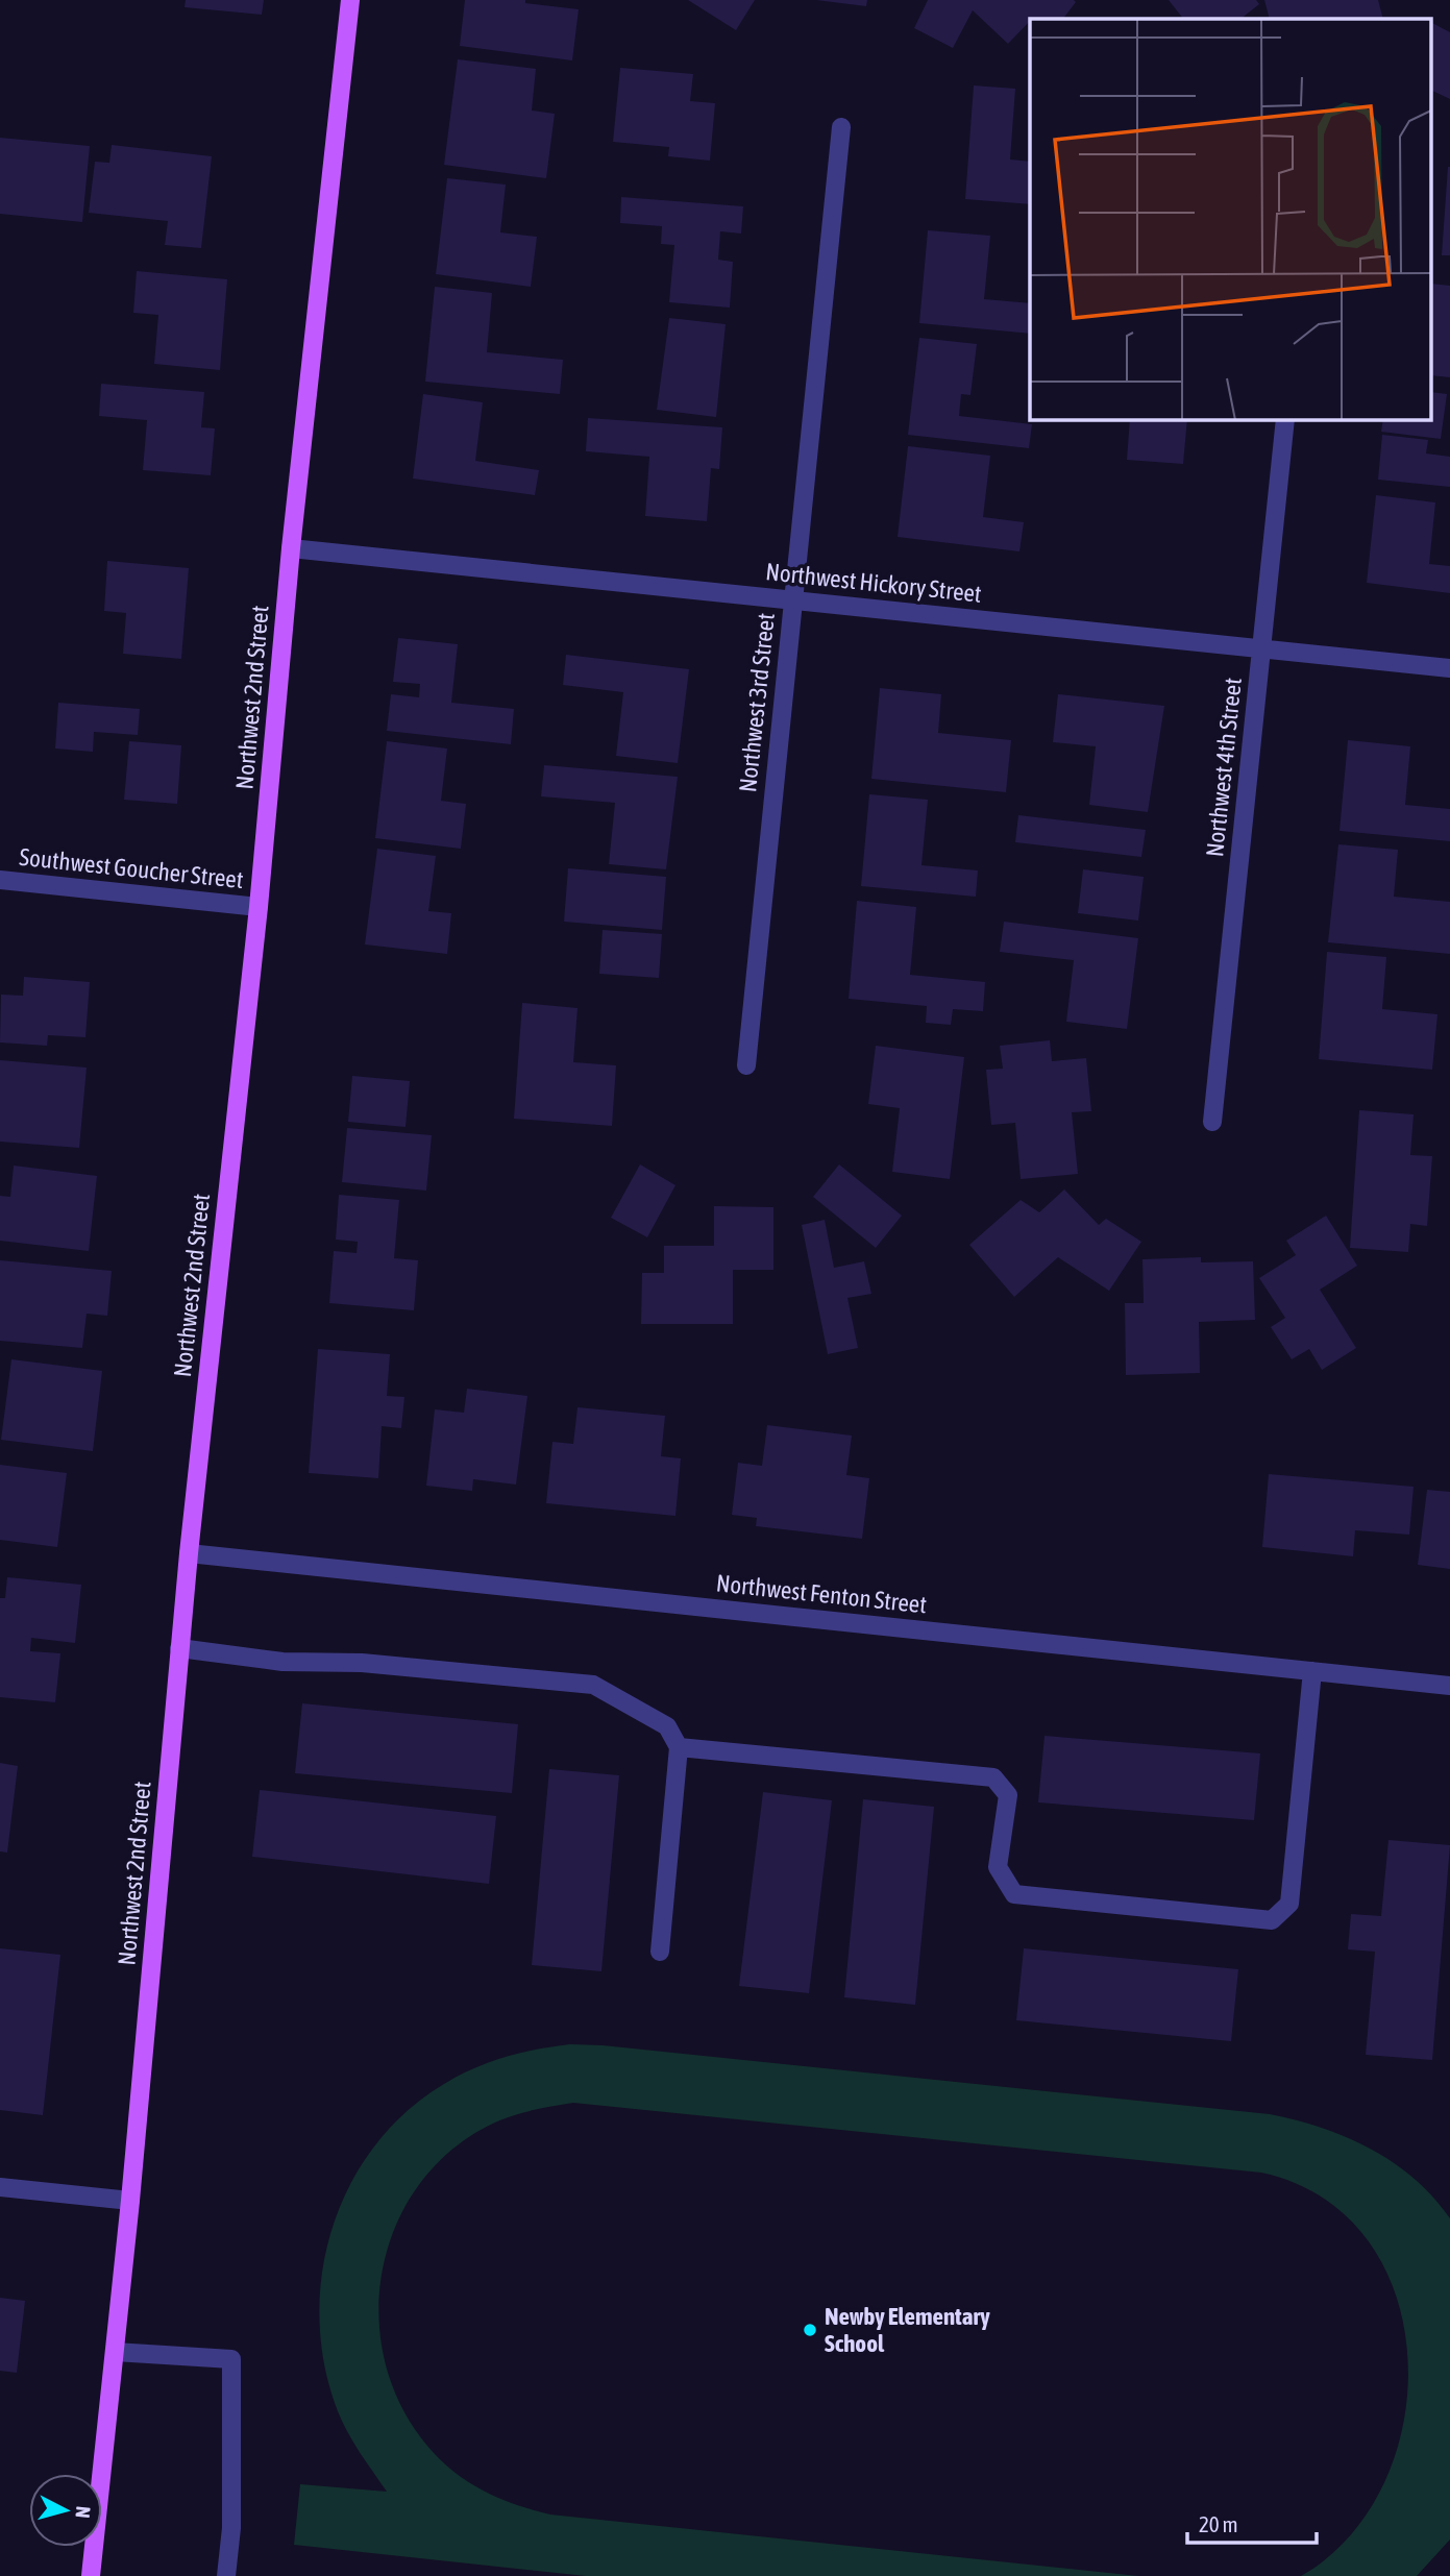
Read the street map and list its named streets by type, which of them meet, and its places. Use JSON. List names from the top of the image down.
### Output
{
  "streets": {
    "main road": ["Northwest 2nd Street"],
    "street": [
      "Northwest Hickory Street",
      "Northwest 3rd Street",
      "Northwest 4th Street",
      "Southwest Goucher Street",
      "Northwest Fenton Street"
    ]
  },
  "crossings": [
    ["Northwest Hickory Street", "Northwest 2nd Street"],
    ["Northwest Hickory Street", "Northwest 3rd Street"],
    ["Northwest Hickory Street", "Northwest 4th Street"],
    ["Northwest 2nd Street", "Southwest Goucher Street"],
    ["Northwest 2nd Street", "Northwest Fenton Street"]
  ],
  "places": ["Newby Elementary School"],
  "scale_bar": "20 m",
  "north": "right"
}
